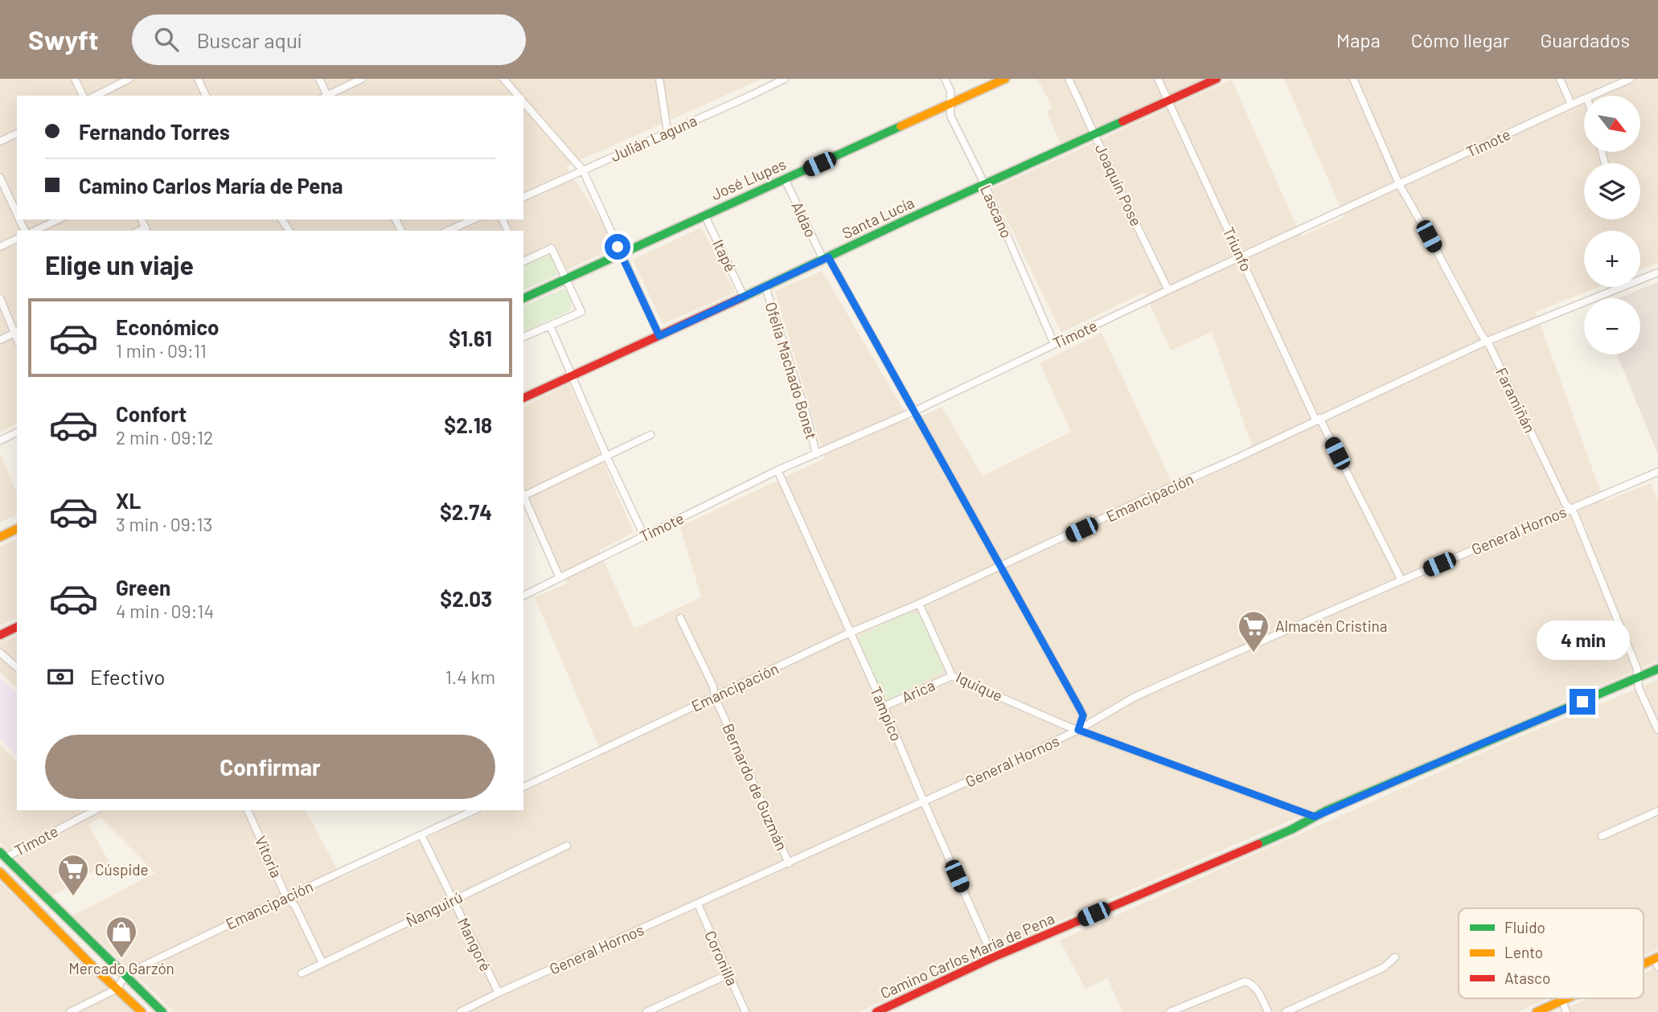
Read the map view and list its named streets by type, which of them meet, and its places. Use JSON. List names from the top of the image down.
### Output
{
  "streets": {
    "street": [
      "Julián Laguna",
      "Timote",
      "José Llupes",
      "Joaquín Pose",
      "Lascano",
      "Santa Lucía",
      "Aldao",
      "Triunfo",
      "Itapé",
      "Ofelia Machado Bonet",
      "Faramiñán",
      "Emancipación",
      "General Hornos",
      "Iquique",
      "Arica",
      "Tampico",
      "Bernardo de Guzmán",
      "Vitoria",
      "Ñanguirú",
      "Mangoré",
      "Camino Carlos María de Pena",
      "Coronilla"
    ]
  },
  "crossings": [
    ["Timote", "Joaquín Pose"],
    ["Timote", "Lascano"],
    ["Timote", "Aldao"],
    ["Timote", "Triunfo"],
    ["Timote", "Ofelia Machado Bonet"],
    ["Timote", "Faramiñán"],
    ["Timote", "Tampico"],
    ["José Llupes", "Lascano"],
    ["José Llupes", "Aldao"],
    ["José Llupes", "Itapé"],
    ["Joaquín Pose", "Santa Lucía"],
    ["Lascano", "Santa Lucía"],
    ["Santa Lucía", "Aldao"],
    ["Santa Lucía", "Triunfo"],
    ["Santa Lucía", "Itapé"],
    ["Santa Lucía", "Ofelia Machado Bonet"],
    ["Aldao", "Emancipación"],
    ["Aldao", "General Hornos"],
    ["Aldao", "Iquique"],
    ["Triunfo", "Emancipación"],
    ["Triunfo", "General Hornos"],
    ["Faramiñán", "Emancipación"],
    ["Faramiñán", "General Hornos"],
    ["Faramiñán", "Camino Carlos María de Pena"],
    ["Emancipación", "Iquique"],
    ["Emancipación", "Tampico"],
    ["Emancipación", "Bernardo de Guzmán"],
    ["Emancipación", "Vitoria"],
    ["Emancipación", "Mangoré"],
    ["General Hornos", "Iquique"],
    ["General Hornos", "Tampico"],
    ["General Hornos", "Bernardo de Guzmán"],
    ["General Hornos", "Mangoré"],
    ["General Hornos", "Coronilla"],
    ["Iquique", "Arica"],
    ["Arica", "Tampico"],
    ["Tampico", "Camino Carlos María de Pena"],
    ["Vitoria", "Ñanguirú"],
    ["Ñanguirú", "Mangoré"]
  ],
  "places": {
    "supermarket": ["Almacén Cristina", "Cúspide"],
    "shop": ["Mercado Garzón"]
  },
  "legend": ["Fluido", "Lento", "Atasco"],
  "north": "bottom right",
  "page": {
    "header": "Swyft",
    "search": "Buscar aquí",
    "nav": ["Mapa", "Cómo llegar", "Guardados"],
    "map_buttons": ["+", "−"],
    "banner": ["Fernando Torres", "Camino Carlos María de Pena"],
    "heading": "Elige un viaje",
    "list": [
      {
        "name": "Económico",
        "note": "1 min · 09:11",
        "value": "$1.61"
      },
      {
        "name": "Confort",
        "note": "2 min · 09:12",
        "value": "$2.18"
      },
      {
        "name": "XL",
        "note": "3 min · 09:13",
        "value": "$2.74"
      },
      {
        "name": "Green",
        "note": "4 min · 09:14",
        "value": "$2.03"
      }
    ],
    "bubble": "4 min",
    "pay": ["Efectivo", "1.4 km"],
    "buttons": "Confirmar"
  }
}
